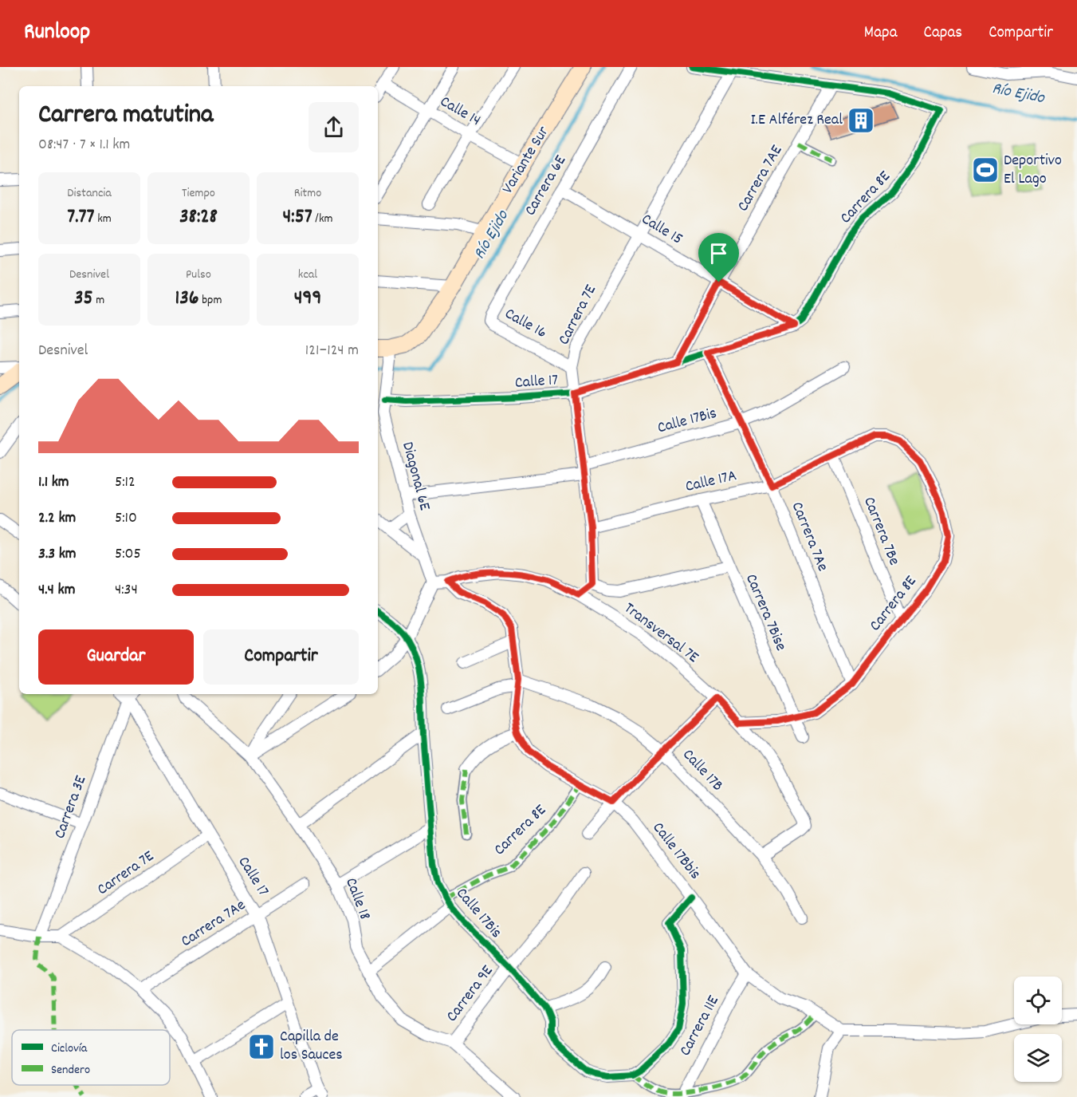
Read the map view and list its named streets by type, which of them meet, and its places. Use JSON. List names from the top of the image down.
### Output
{
  "streets": {
    "main road": ["Variante Sur"],
    "street": [
      "Calle 14",
      "Carrera 7AE",
      "Carrera 6E",
      "Carrera 8E",
      "Calle 15",
      "Carrera 7E",
      "Calle 16",
      "Calle 17",
      "Calle 17Bis",
      "Diagonal 6E",
      "Calle 17A",
      "Carrera 7Be",
      "Carrera 7Ae",
      "Carrera 7Bise",
      "Transversal 7E",
      "Calle 17B",
      "Carrera 3E",
      "Calle 17Bbis",
      "Calle 18",
      "Carrera 9E",
      "Carrera 11E"
    ]
  },
  "crossings": [
    ["Calle 14", "Variante Sur"],
    ["Variante Sur", "Diagonal 6E"],
    ["Carrera 7AE", "Carrera 8E"],
    ["Carrera 7AE", "Calle 15"],
    ["Carrera 7AE", "Calle 17"],
    ["Carrera 6E", "Calle 15"],
    ["Carrera 6E", "Calle 16"],
    ["Carrera 8E", "Calle 15"],
    ["Carrera 8E", "Calle 17"],
    ["Carrera 8E", "Calle 17Bis"],
    ["Carrera 8E", "Calle 17A"],
    ["Carrera 8E", "Carrera 7Be"],
    ["Carrera 8E", "Carrera 7Ae"],
    ["Carrera 8E", "Carrera 7Bise"],
    ["Carrera 8E", "Transversal 7E"],
    ["Carrera 8E", "Calle 17Bbis"],
    ["Carrera 8E", "Calle 18"],
    ["Calle 15", "Carrera 7E"],
    ["Calle 15", "Calle 17"],
    ["Carrera 7E", "Calle 16"],
    ["Carrera 7E", "Calle 17"],
    ["Carrera 7E", "Calle 17Bis"],
    ["Carrera 7E", "Calle 17A"],
    ["Calle 17", "Diagonal 6E"],
    ["Calle 17", "Carrera 7Ae"],
    ["Calle 17", "Carrera 3E"],
    ["Calle 17Bis", "Diagonal 6E"],
    ["Calle 17Bis", "Carrera 7Ae"],
    ["Calle 17Bis", "Carrera 9E"],
    ["Diagonal 6E", "Transversal 7E"],
    ["Calle 17A", "Carrera 7Be"],
    ["Calle 17A", "Carrera 7Ae"],
    ["Calle 17A", "Carrera 7Bise"],
    ["Transversal 7E", "Calle 17B"],
    ["Transversal 7E", "Calle 17Bbis"],
    ["Calle 17B", "Calle 17Bbis"],
    ["Calle 17Bbis", "Carrera 11E"],
    ["Calle 18", "Carrera 9E"]
  ],
  "water": ["Río Ejido"],
  "places": {
    "building": ["I.E Alférez Real"],
    "sports": ["Deportivo El Lago"],
    "church": ["Capilla de los Sauces"]
  },
  "legend": ["Ciclovía", "Sendero"],
  "page": {
    "header": "Runloop",
    "nav": ["Mapa", "Capas", "Compartir"],
    "heading": ["Carrera matutina", "08:47 · 7 × 1.1 km"],
    "stats": [
      ["Distancia", "7.77 km"],
      ["Tiempo", "38:28"],
      ["Ritmo", "4:57 /km"],
      ["Desnivel", "35 m"],
      ["Pulso", "136 bpm"],
      ["kcal", "499"]
    ],
    "chart": ["Desnivel", "121–124 m"],
    "list": [
      {
        "name": "1.1 km",
        "note": "5:12"
      },
      {
        "name": "2.2 km",
        "note": "5:10"
      },
      {
        "name": "3.3 km",
        "note": "5:05"
      },
      {
        "name": "4.4 km",
        "note": "4:34"
      }
    ],
    "buttons": ["Guardar", "Compartir"]
  }
}
